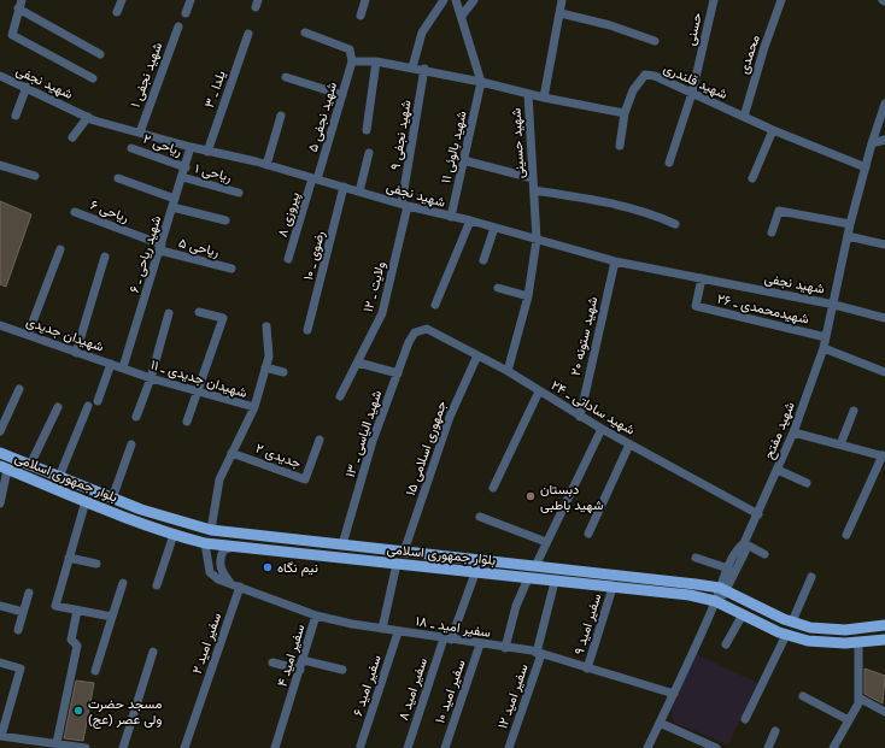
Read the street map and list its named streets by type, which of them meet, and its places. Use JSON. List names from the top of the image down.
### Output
{
  "streets": {
    "main road": ["بلوار جمهوری اسلامی"],
    "street": [
      "حسنی",
      "محمدی",
      "شهید نجفی ۱",
      "شهید قلندری",
      "شهید نجفی",
      "یلدا ـ ۳",
      "شهید نجفی ۵",
      "شهید نجفی ۹",
      "شهید حسینی",
      "ریاحی ۲",
      "شهید بالوئی ۱۱",
      "ریاحی ۱",
      "ریاحی ۶",
      "پیروزی ۸",
      "ریاحی ۵",
      "شهید ریاحی ـ ۶",
      "رضوی ـ ۱۰",
      "ولایت ـ ۱۲",
      "شهیدمحمدی ـ ۲۶",
      "شهیدان جدیدی",
      "شهید ستونه ۲۰",
      "شهیدان جدیدی ـ ۱۱",
      "شهید ساداتی ـ ۲۴",
      "شهید مفتح",
      "شهید الیاسی ـ ۱۳",
      "جمهوری اسلامی ۱۵",
      "جدیدی ۲",
      "سفیر امید ۹",
      "سفیر امید ـ ۱۸",
      "سفیر امید ۲",
      "سفیر امید ۴",
      "سفیر امید ۶",
      "سفیر امید ۸",
      "سفیر امید ۱۰",
      "سفیر امید ۱۲"
    ]
  },
  "crossings": [
    ["حسنی", "شهید قلندری"],
    ["محمدی", "شهید قلندری"],
    ["شهید نجفی ۱", "شهید نجفی"],
    ["شهید قلندری", "شهید مفتح"],
    ["شهید نجفی", "یلدا ـ ۳"],
    ["شهید نجفی", "شهید نجفی ۵"],
    ["شهید نجفی", "شهید نجفی ۹"],
    ["شهید نجفی", "شهید حسینی"],
    ["شهید نجفی", "شهید بالوئی ۱۱"],
    ["شهید نجفی", "پیروزی ۸"],
    ["شهید نجفی", "شهید ریاحی ـ ۶"],
    ["شهید نجفی", "رضوی ـ ۱۰"],
    ["شهید نجفی", "ولایت ـ ۱۲"],
    ["شهید نجفی", "شهیدمحمدی ـ ۲۶"],
    ["شهید نجفی", "شهید ستونه ۲۰"],
    ["شهید نجفی", "شهید مفتح"],
    ["شهید نجفی ۵", "شهید حسینی"],
    ["شهید نجفی ۵", "پیروزی ۸"],
    ["شهید نجفی ۹", "شهید حسینی"],
    ["شهید نجفی ۹", "ولایت ـ ۱۲"],
    ["شهید حسینی", "شهید بالوئی ۱۱"],
    ["شهید حسینی", "شهید ساداتی ـ ۲۴"],
    ["ریاحی ۲", "شهید ریاحی ـ ۶"],
    ["ریاحی ۱", "شهید ریاحی ـ ۶"],
    ["ریاحی ۶", "ریاحی ۵"],
    ["ریاحی ۶", "شهید ریاحی ـ ۶"],
    ["ریاحی ۵", "شهید ریاحی ـ ۶"],
    ["شهید ریاحی ـ ۶", "شهیدان جدیدی"],
    ["شهید ریاحی ـ ۶", "شهیدان جدیدی ـ ۱۱"],
    ["شهیدمحمدی ـ ۲۶", "شهید مفتح"],
    ["شهیدان جدیدی", "شهیدان جدیدی ـ ۱۱"],
    ["شهید ستونه ۲۰", "شهید ساداتی ـ ۲۴"],
    ["شهیدان جدیدی ـ ۱۱", "جدیدی ۲"],
    ["شهیدان جدیدی ـ ۱۱", "بلوار جمهوری اسلامی"],
    ["شهید ساداتی ـ ۲۴", "شهید مفتح"],
    ["شهید ساداتی ـ ۲۴", "شهید الیاسی ـ ۱۳"],
    ["شهید ساداتی ـ ۲۴", "جمهوری اسلامی ۱۵"],
    ["شهید مفتح", "بلوار جمهوری اسلامی"],
    ["شهید مفتح", "سفیر امید ـ ۱۸"],
    ["شهید الیاسی ـ ۱۳", "بلوار جمهوری اسلامی"],
    ["جمهوری اسلامی ۱۵", "بلوار جمهوری اسلامی"],
    ["بلوار جمهوری اسلامی", "سفیر امید ۹"],
    ["بلوار جمهوری اسلامی", "سفیر امید ـ ۱۸"],
    ["بلوار جمهوری اسلامی", "سفیر امید ۸"],
    ["بلوار جمهوری اسلامی", "سفیر امید ۱۲"],
    ["سفیر امید ۹", "سفیر امید ـ ۱۸"],
    ["سفیر امید ـ ۱۸", "سفیر امید ۲"],
    ["سفیر امید ـ ۱۸", "سفیر امید ۴"],
    ["سفیر امید ـ ۱۸", "سفیر امید ۶"],
    ["سفیر امید ـ ۱۸", "سفیر امید ۸"],
    ["سفیر امید ـ ۱۸", "سفیر امید ۱۰"],
    ["سفیر امید ـ ۱۸", "سفیر امید ۱۲"]
  ],
  "places": ["دبستان شهید باطبی", "نیم نگاه", "مسجد حضرت ولی عصر (عج)"]
}
